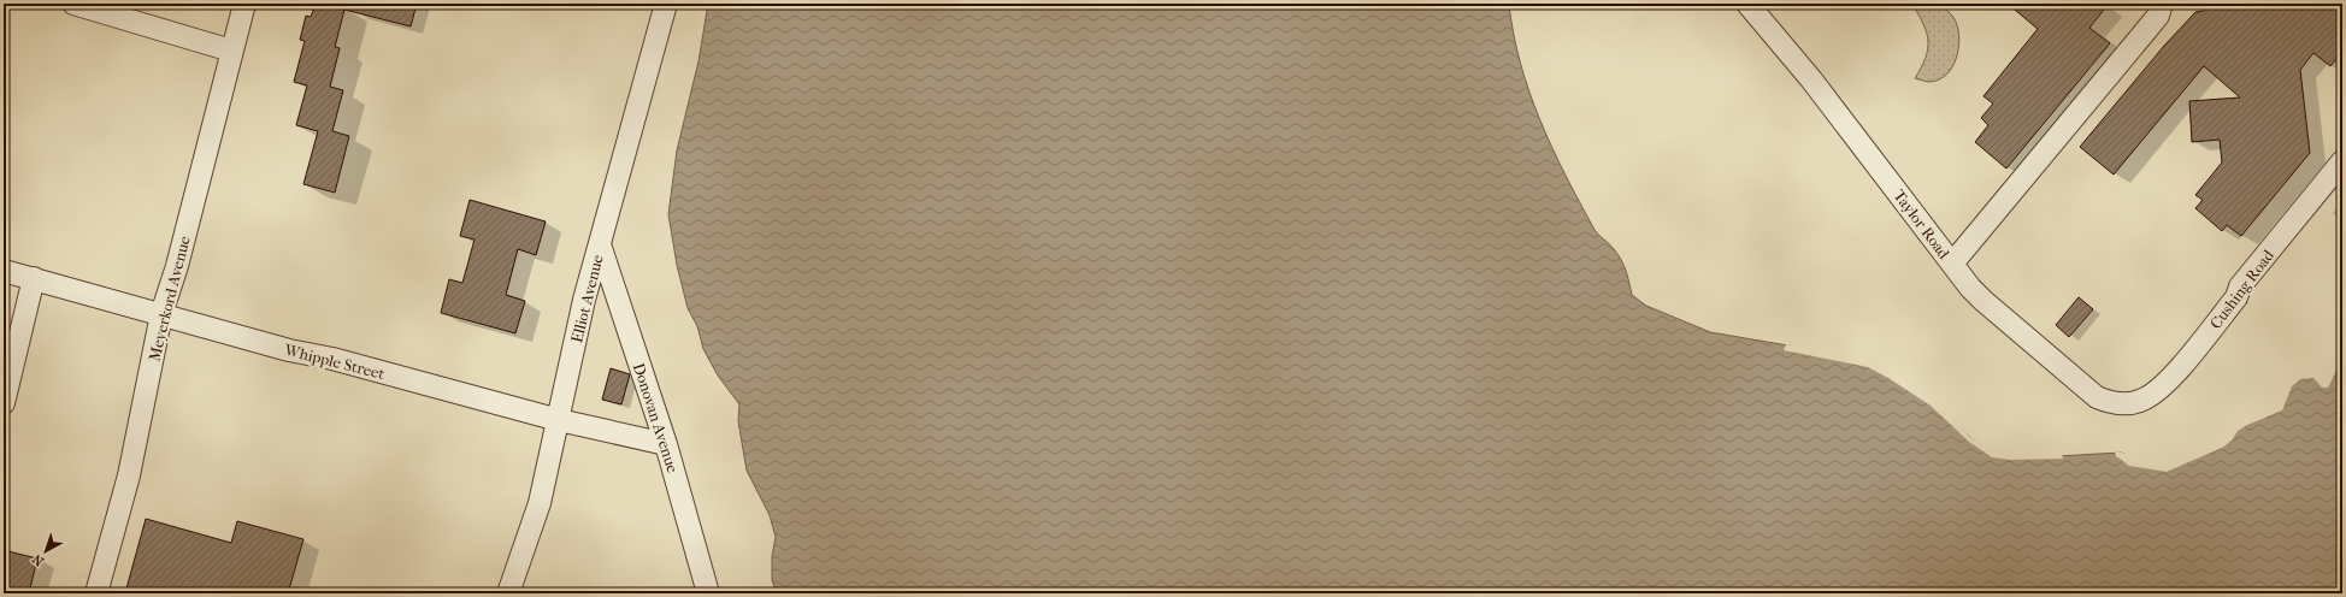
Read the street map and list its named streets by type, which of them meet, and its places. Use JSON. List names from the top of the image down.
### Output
{
  "streets": {
    "street": [
      "Taylor Road",
      "Cushing Road",
      "Meyerkord Avenue",
      "Elliot Avenue",
      "Whipple Street",
      "Donovan Avenue"
    ]
  },
  "crossings": [
    ["Taylor Road", "Cushing Road"],
    ["Meyerkord Avenue", "Whipple Street"],
    ["Elliot Avenue", "Whipple Street"],
    ["Elliot Avenue", "Donovan Avenue"],
    ["Whipple Street", "Donovan Avenue"]
  ],
  "north": "bottom left"
}
